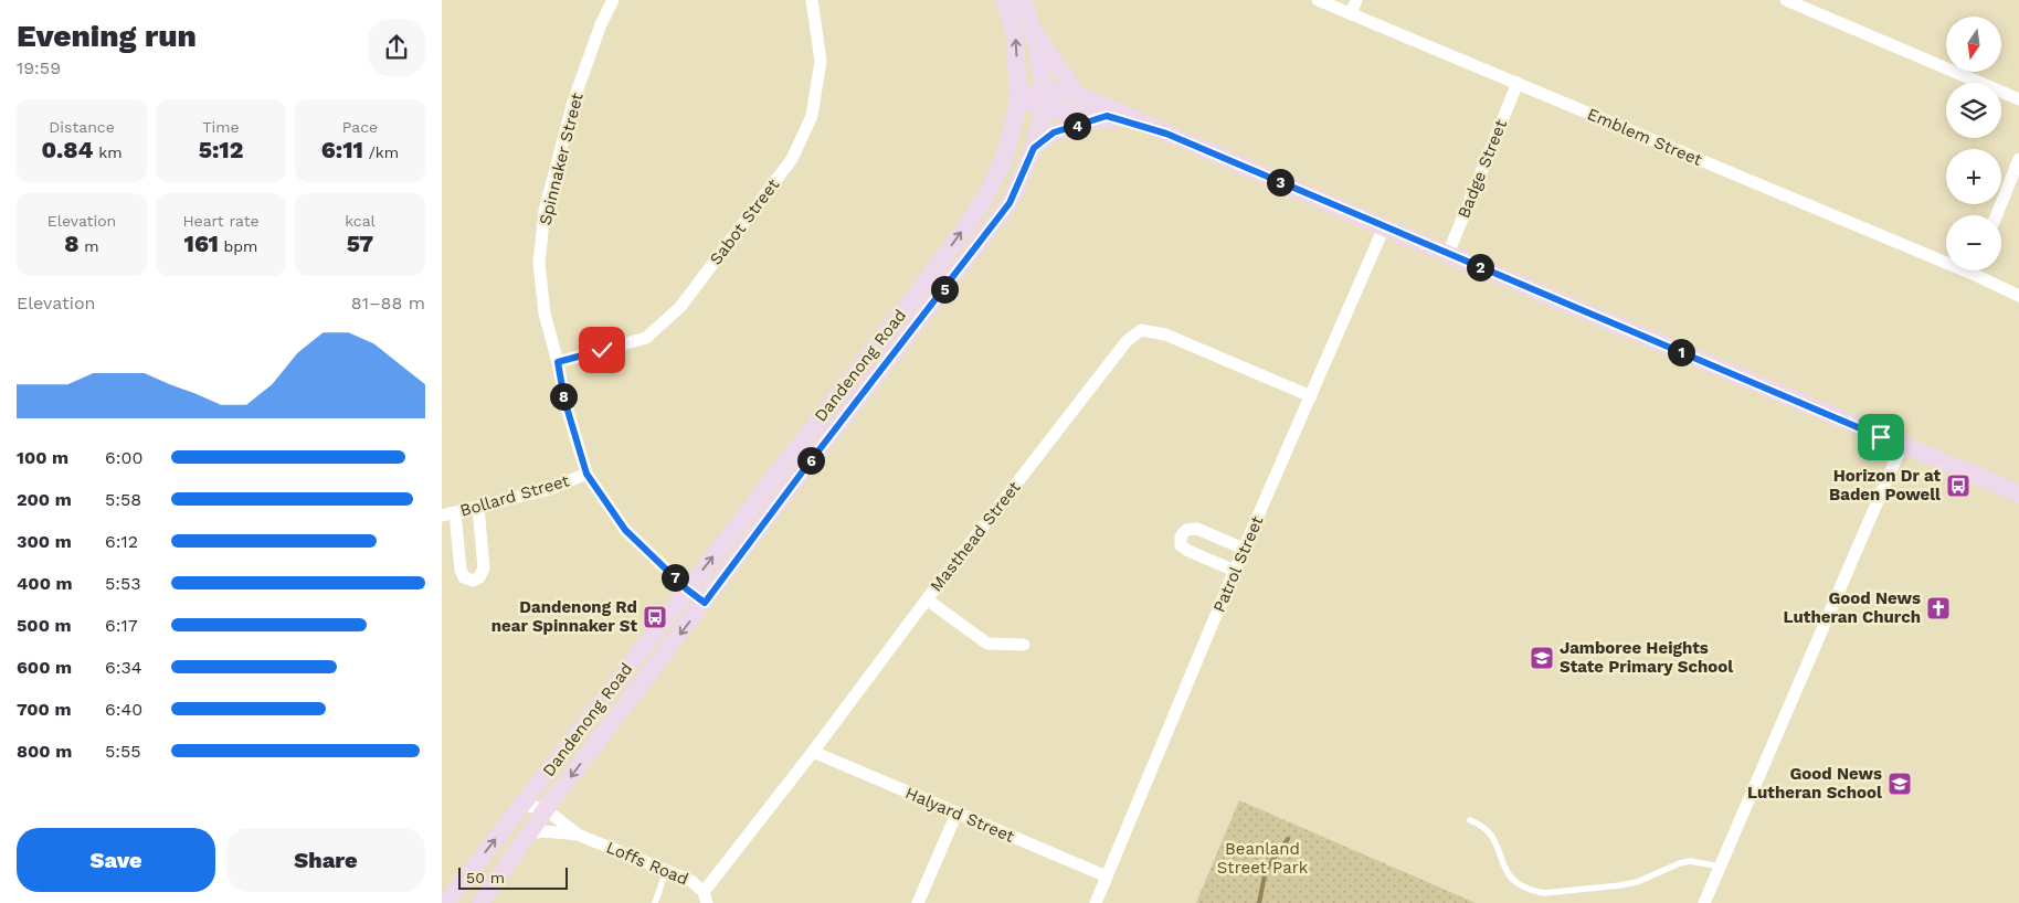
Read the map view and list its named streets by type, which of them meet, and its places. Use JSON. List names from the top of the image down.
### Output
{
  "streets": {
    "main road": ["Dandenong Road"],
    "street": [
      "Emblem Street",
      "Spinnaker Street",
      "Badge Street",
      "Sabot Street",
      "Bollard Street",
      "Masthead Street",
      "Patrol Street",
      "Halyard Street",
      "Loffs Road"
    ]
  },
  "crossings": [
    ["Emblem Street", "Badge Street"],
    ["Spinnaker Street", "Sabot Street"],
    ["Spinnaker Street", "Dandenong Road"],
    ["Spinnaker Street", "Bollard Street"],
    ["Dandenong Road", "Loffs Road"],
    ["Masthead Street", "Patrol Street"],
    ["Masthead Street", "Halyard Street"],
    ["Masthead Street", "Loffs Road"],
    ["Patrol Street", "Halyard Street"]
  ],
  "parks": ["Beanland Street Park"],
  "places": {
    "bus stop": ["Horizon Dr at Baden Powell", "Dandenong Rd near Spinnaker St"],
    "church": ["Good News Lutheran Church"],
    "school or university": ["Jamboree Heights State Primary School", "Good News Lutheran School"]
  },
  "scale_bar": "50 m",
  "north": "bottom",
  "page": {
    "heading": ["Evening run", "19:59"],
    "map_buttons": ["+", "−"],
    "stats": [
      ["Distance", "0.84 km"],
      ["Time", "5:12"],
      ["Pace", "6:11 /km"],
      ["Elevation", "8 m"],
      ["Heart rate", "161 bpm"],
      ["kcal", "57"]
    ],
    "pins": [
      "4",
      "3",
      "2",
      "5",
      "1",
      "8",
      "6",
      "7"
    ],
    "chart": ["Elevation", "81–88 m"],
    "list": [
      {
        "name": "100 m",
        "note": "6:00"
      },
      {
        "name": "200 m",
        "note": "5:58"
      },
      {
        "name": "300 m",
        "note": "6:12"
      },
      {
        "name": "400 m",
        "note": "5:53"
      },
      {
        "name": "500 m",
        "note": "6:17"
      },
      {
        "name": "600 m",
        "note": "6:34"
      },
      {
        "name": "700 m",
        "note": "6:40"
      },
      {
        "name": "800 m",
        "note": "5:55"
      }
    ],
    "buttons": ["Save", "Share"],
    "scale": "50 m"
  }
}
